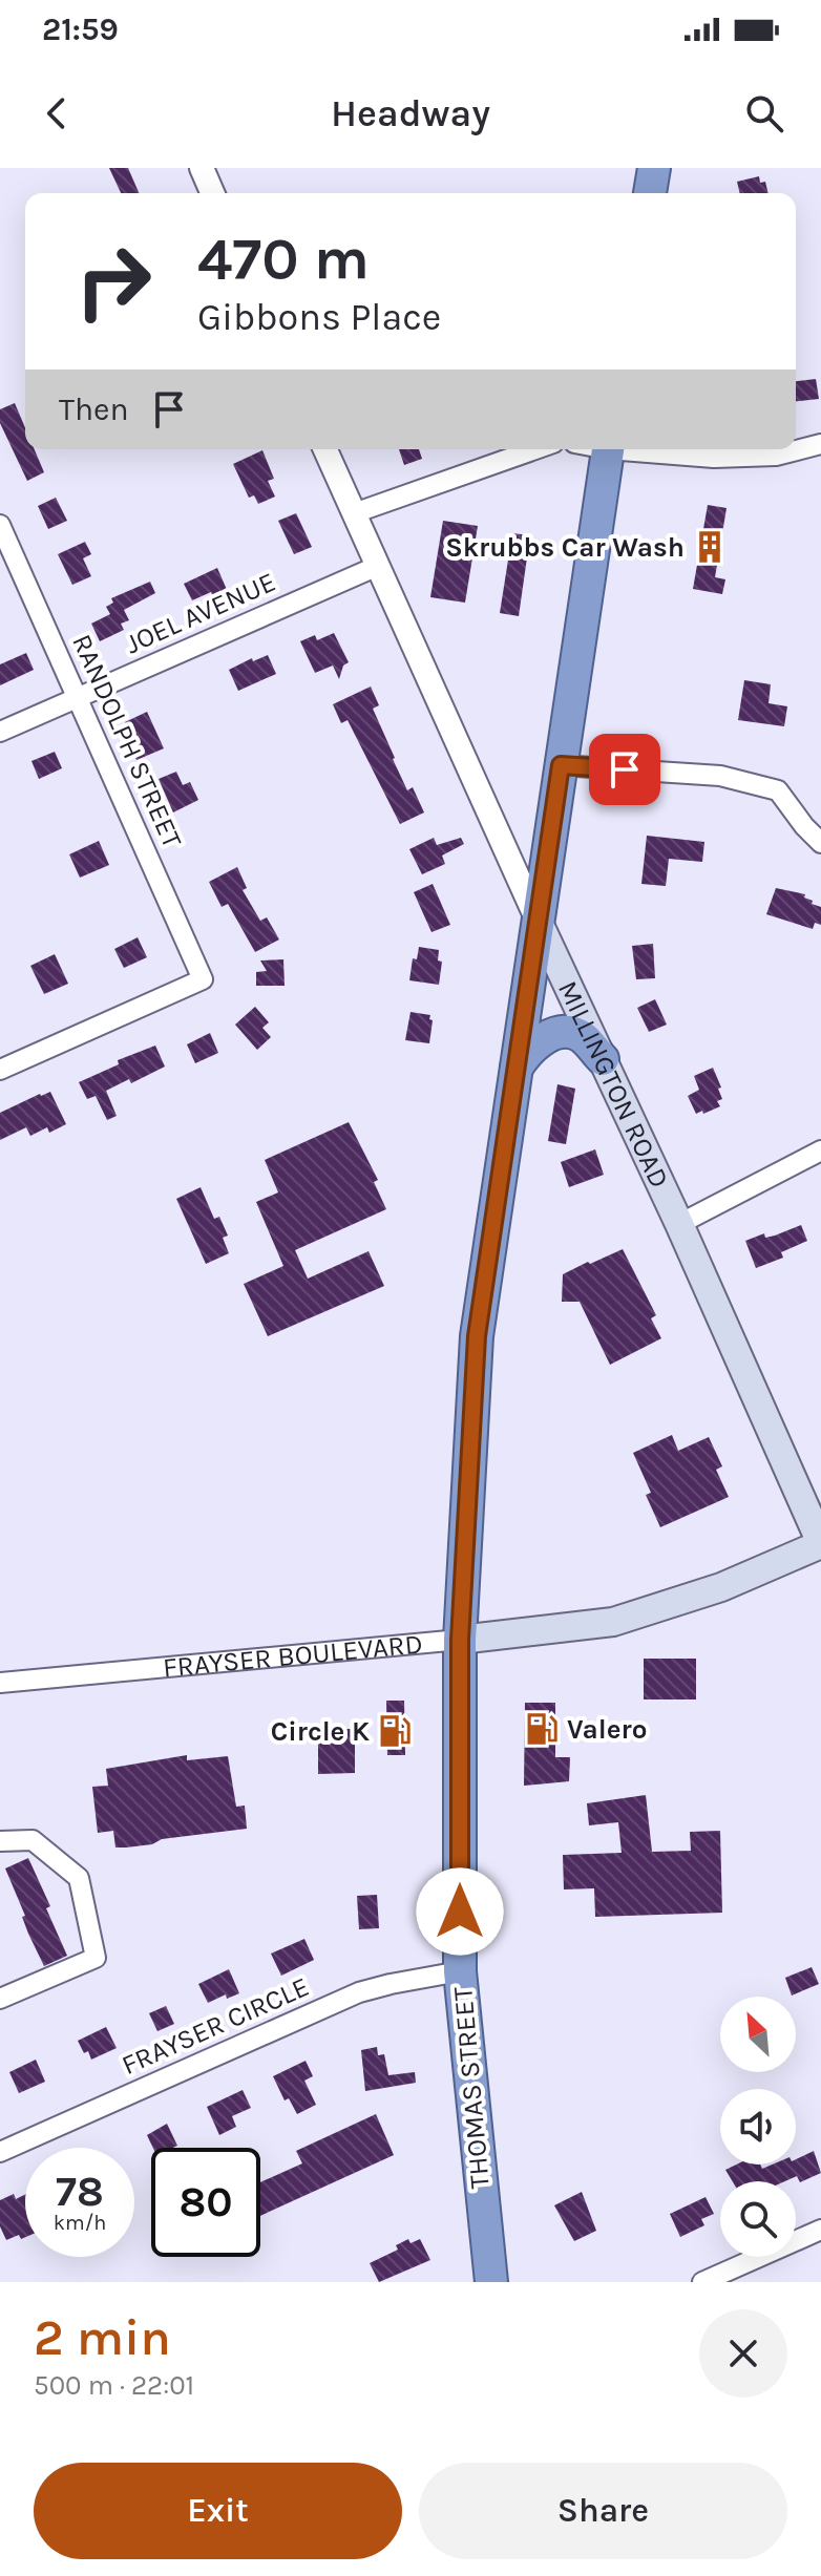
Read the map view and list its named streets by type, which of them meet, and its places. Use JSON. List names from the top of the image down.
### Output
{
  "streets": {
    "highway": ["THOMAS STREET"],
    "main road": ["MILLINGTON ROAD", "FRAYSER BOULEVARD"],
    "street": ["JOEL AVENUE", "RANDOLPH STREET", "FRAYSER CIRCLE"]
  },
  "crossings": [
    ["JOEL AVENUE", "RANDOLPH STREET"],
    ["JOEL AVENUE", "MILLINGTON ROAD"],
    ["MILLINGTON ROAD", "FRAYSER BOULEVARD"],
    ["MILLINGTON ROAD", "THOMAS STREET"],
    ["FRAYSER BOULEVARD", "THOMAS STREET"],
    ["FRAYSER CIRCLE", "THOMAS STREET"]
  ],
  "places": {
    "building": ["Skrubbs Car Wash"],
    "fuel station": ["Valero", "Circle K"]
  },
  "north": "top left",
  "page": {
    "status": "21:59",
    "header": "Headway",
    "turn": ["470 m", "Gibbons Place"],
    "then": "Then",
    "speed": "78 km/h",
    "limit": "80",
    "heading": ["2 min", "500 m · 22:01"],
    "buttons": ["Exit", "Share"]
  }
}
